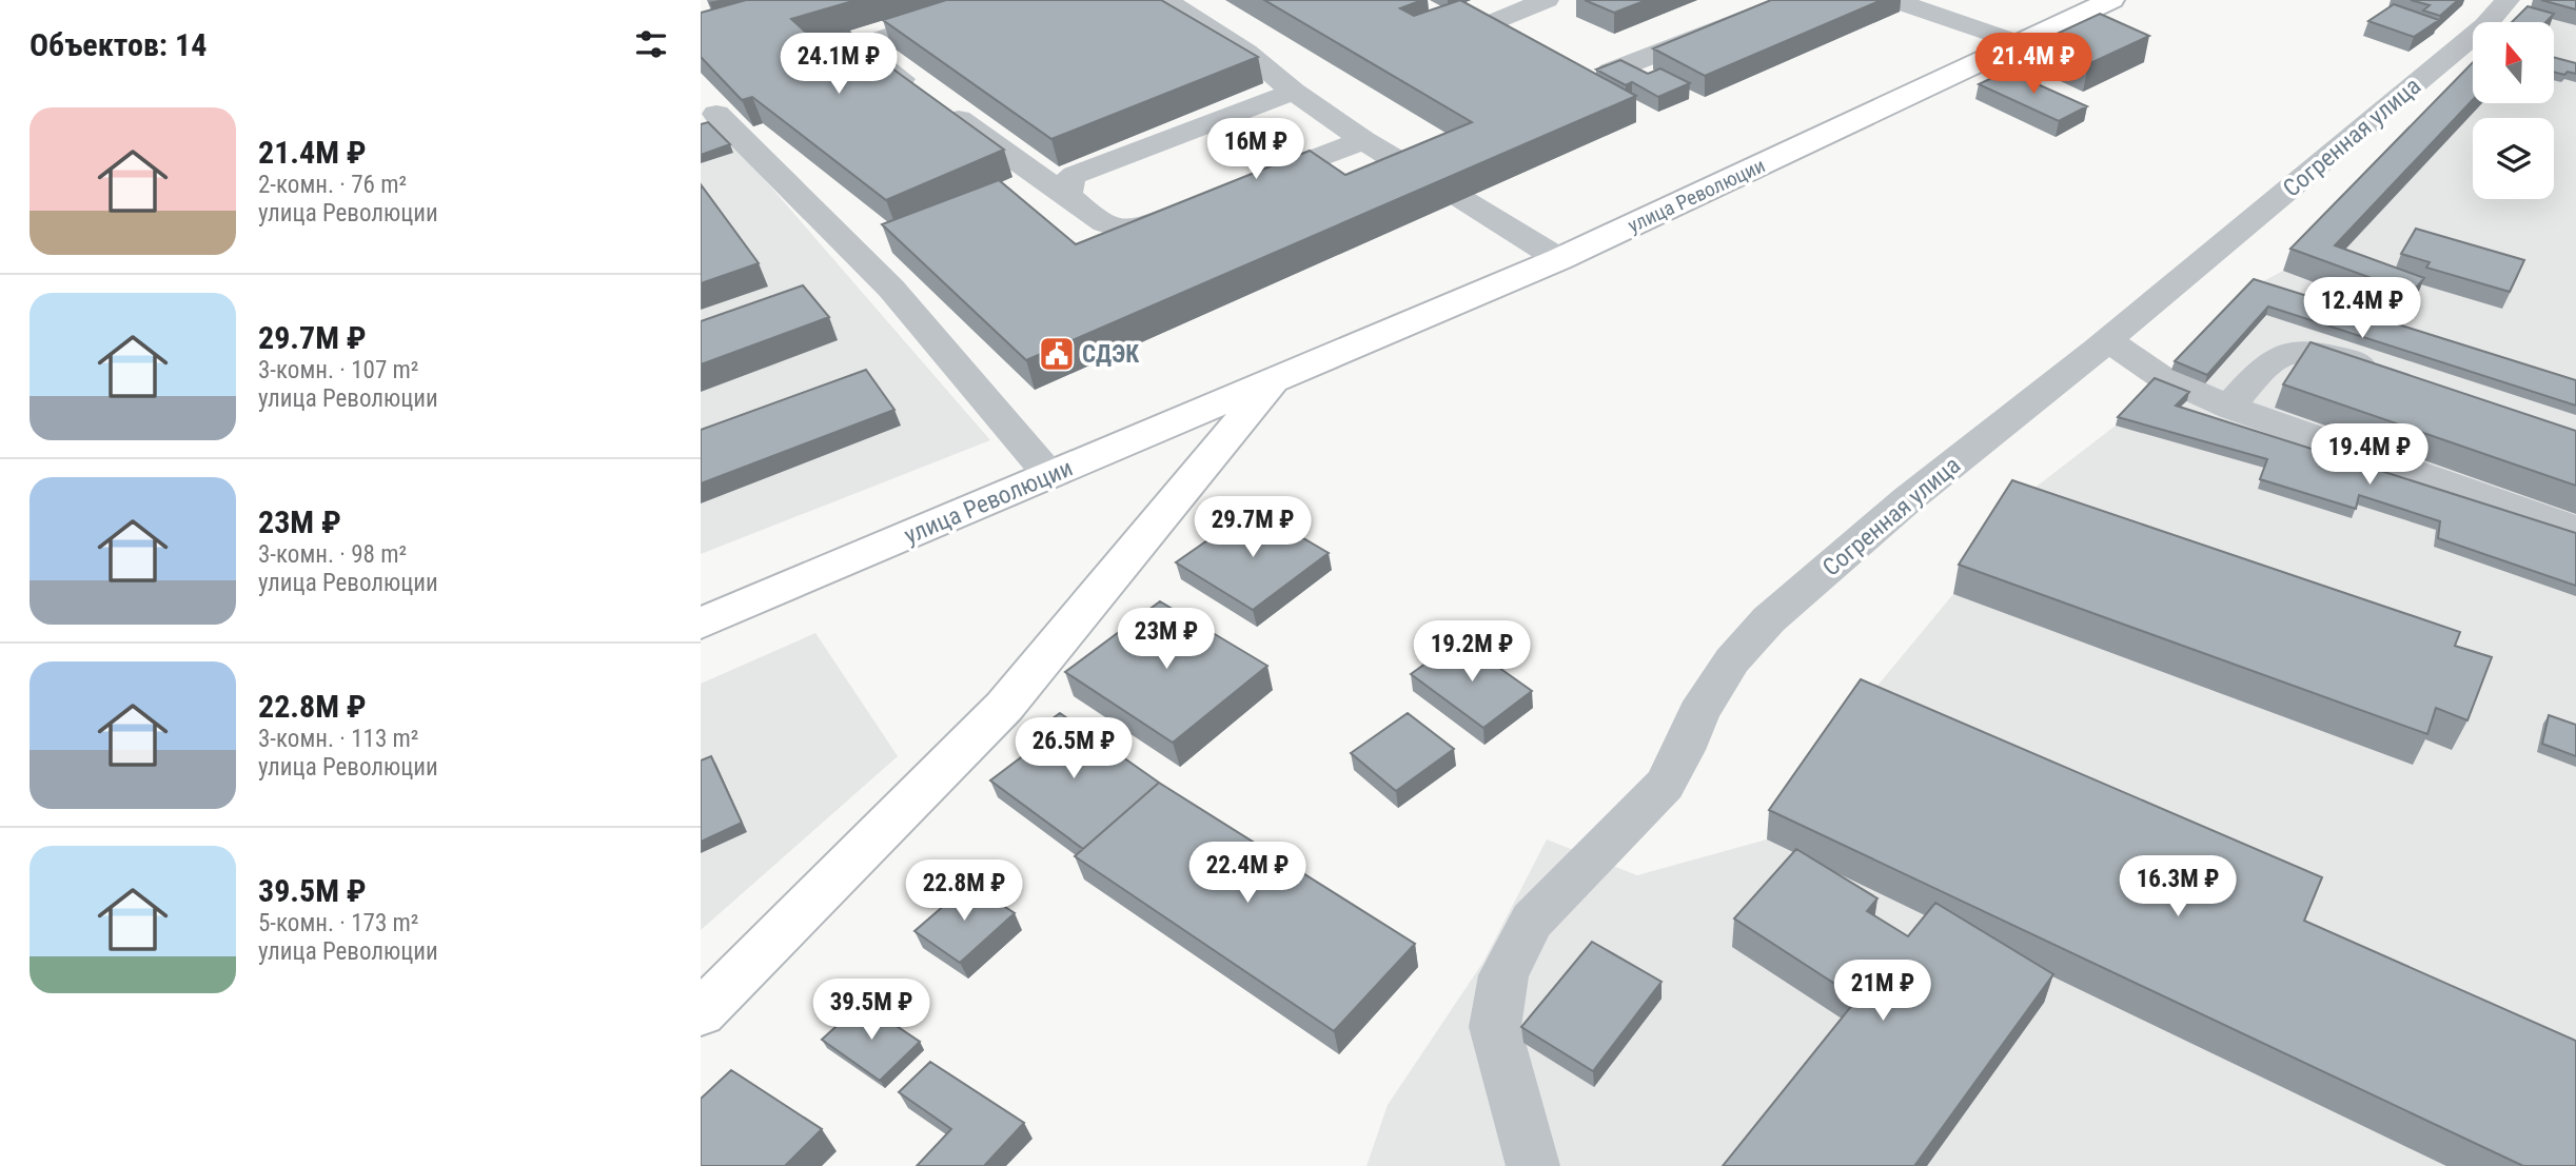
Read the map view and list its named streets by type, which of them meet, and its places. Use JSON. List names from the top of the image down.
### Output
{
  "streets": {
    "main road": ["улица Революции"],
    "street": ["Согренная улица"]
  },
  "places": {
    "public building": ["СДЭК"]
  },
  "north": "top",
  "page": {
    "heading": "Объектов: 14",
    "price": [
      "24.1M ₽",
      "21.4M ₽",
      "16M ₽",
      "12.4M ₽",
      "19.4M ₽",
      "29.7M ₽",
      "23M ₽",
      "19.2M ₽",
      "26.5M ₽",
      "22.4M ₽",
      "16.3M ₽",
      "22.8M ₽",
      "21M ₽",
      "39.5M ₽"
    ],
    "list": [
      {
        "name": "21.4M ₽",
        "note": "2-комн. · 76 m² · улица Революции"
      },
      {
        "name": "29.7M ₽",
        "note": "3-комн. · 107 m² · улица Революции"
      },
      {
        "name": "23M ₽",
        "note": "3-комн. · 98 m² · улица Революции"
      },
      {
        "name": "22.8M ₽",
        "note": "3-комн. · 113 m² · улица Революции"
      },
      {
        "name": "39.5M ₽",
        "note": "5-комн. · 173 m² · улица Революции"
      }
    ]
  }
}
